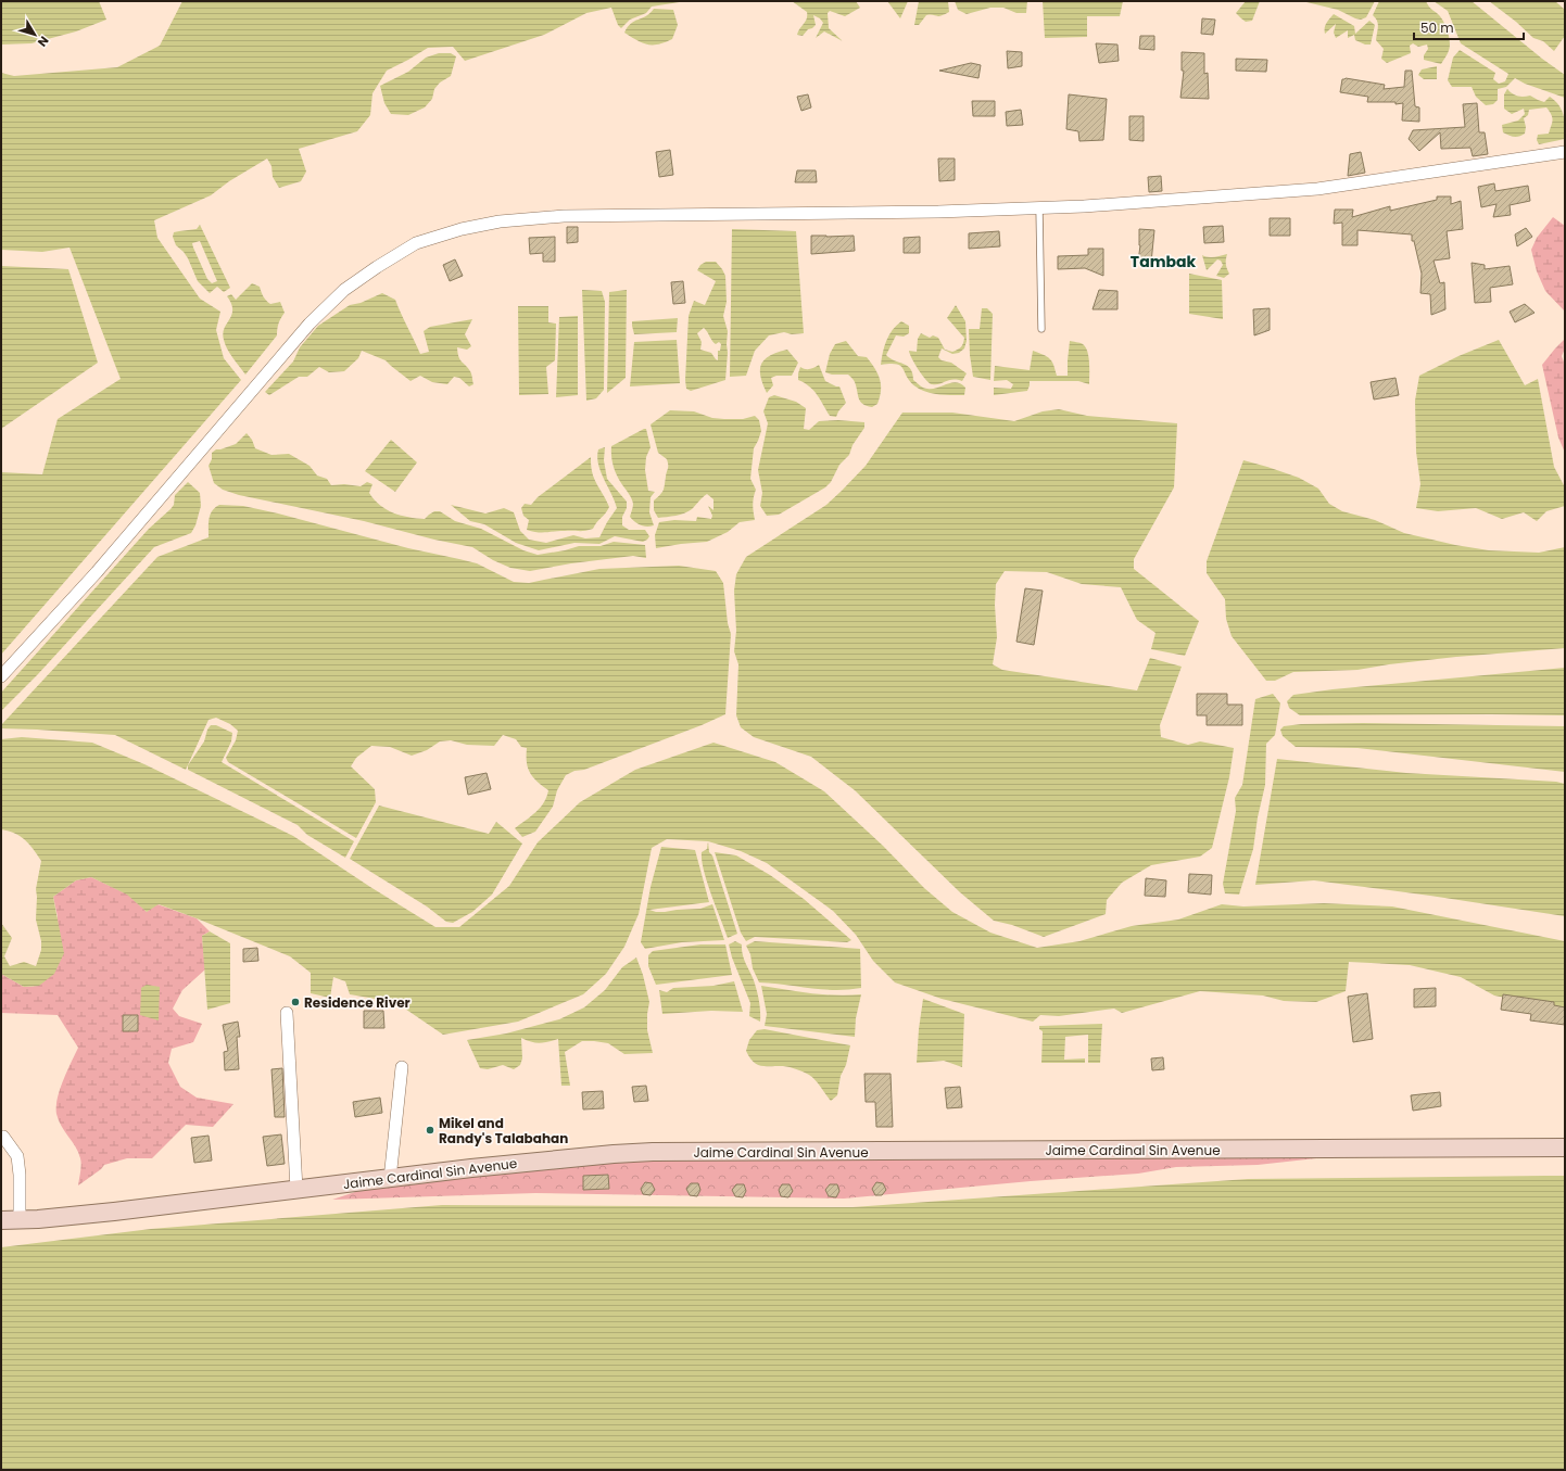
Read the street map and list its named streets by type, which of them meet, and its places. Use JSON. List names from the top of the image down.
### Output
{
  "streets": {
    "main road": ["Jaime Cardinal Sin Avenue"]
  },
  "districts": ["Tambak"],
  "places": ["Residence River", "Mikel and Randy's Talabahan"],
  "scale_bar": "50 m",
  "north": "bottom right"
}
